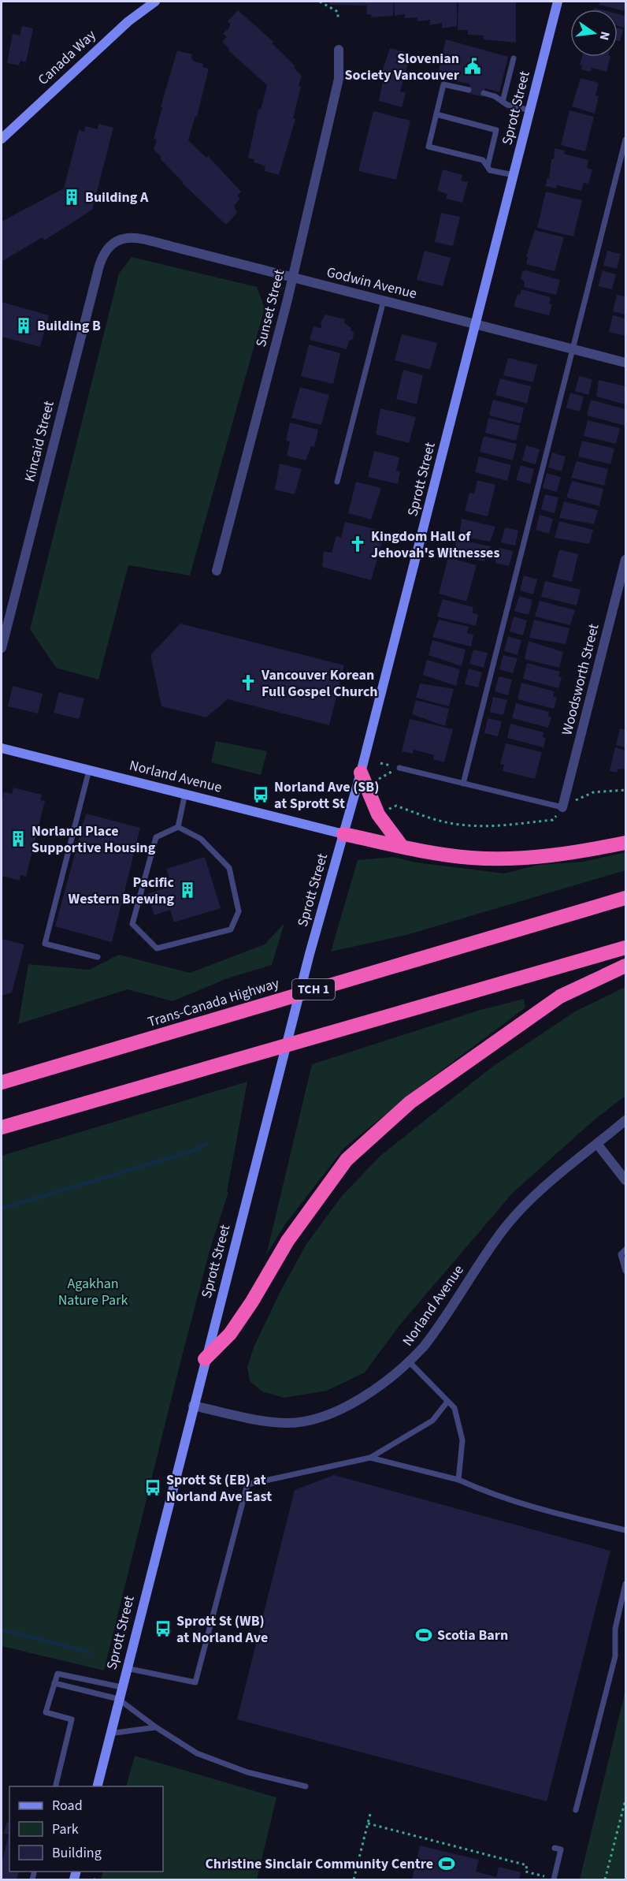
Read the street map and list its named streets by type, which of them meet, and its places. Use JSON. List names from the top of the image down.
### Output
{
  "streets": {
    "highway": ["TCH 1", "Trans-Canada Highway"],
    "main road": ["Canada Way", "Sprott Street", "Norland Avenue"],
    "street": [
      "Godwin Avenue",
      "Sunset Street",
      "Kincaid Street",
      "Woodsworth Street"
    ]
  },
  "crossings": [
    ["Sprott Street", "Godwin Avenue"],
    ["Sprott Street", "Norland Avenue"],
    ["Godwin Avenue", "Sunset Street"],
    ["Godwin Avenue", "Kincaid Street"]
  ],
  "parks": ["Agakhan Nature Park"],
  "places": {
    "public building": ["Slovenian Society Vancouver"],
    "building": [
      "Building A",
      "Building B",
      "Norland Place Supportive Housing",
      "Pacific Western Brewing"
    ],
    "church": ["Kingdom Hall of Jehovah's Witnesses", "Vancouver Korean Full Gospel Church"],
    "bus stop": ["Norland Ave (SB) at Sprott St", "Sprott St (EB) at Norland Ave East", "Sprott St (WB) at Norland Ave"],
    "sports": ["Scotia Barn", "Christine Sinclair Community Centre"]
  },
  "legend": ["Road", "Park", "Building"],
  "north": "right"
}
